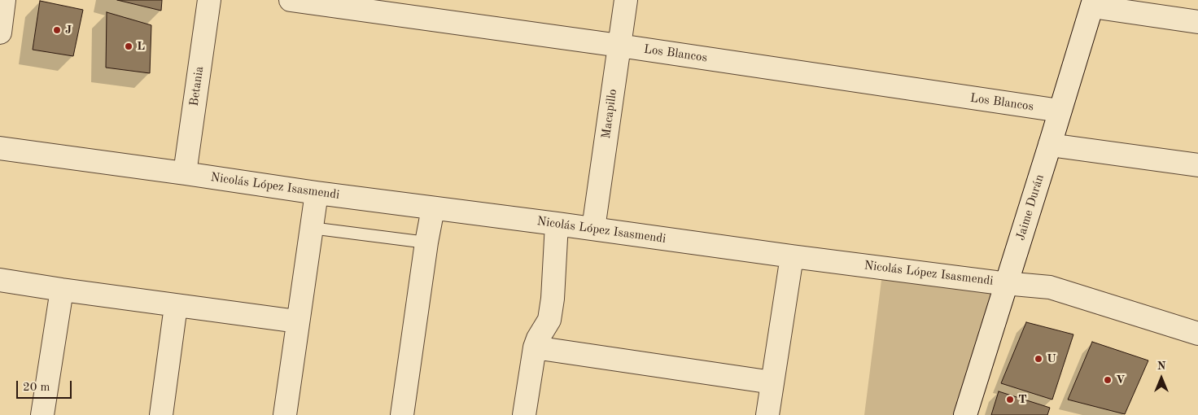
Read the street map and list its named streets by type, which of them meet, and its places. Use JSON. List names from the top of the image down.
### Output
{
  "streets": {
    "street": [
      "Los Blancos",
      "Betania",
      "Macapillo",
      "Nicolás López Isasmendi",
      "Jaime Durán"
    ]
  },
  "crossings": [
    ["Los Blancos", "Macapillo"],
    ["Los Blancos", "Jaime Durán"],
    ["Betania", "Nicolás López Isasmendi"],
    ["Macapillo", "Nicolás López Isasmendi"],
    ["Nicolás López Isasmendi", "Jaime Durán"]
  ],
  "places": [
    "J",
    "L",
    "U",
    "V",
    "T"
  ],
  "scale_bar": "20 m",
  "north": "top"
}
